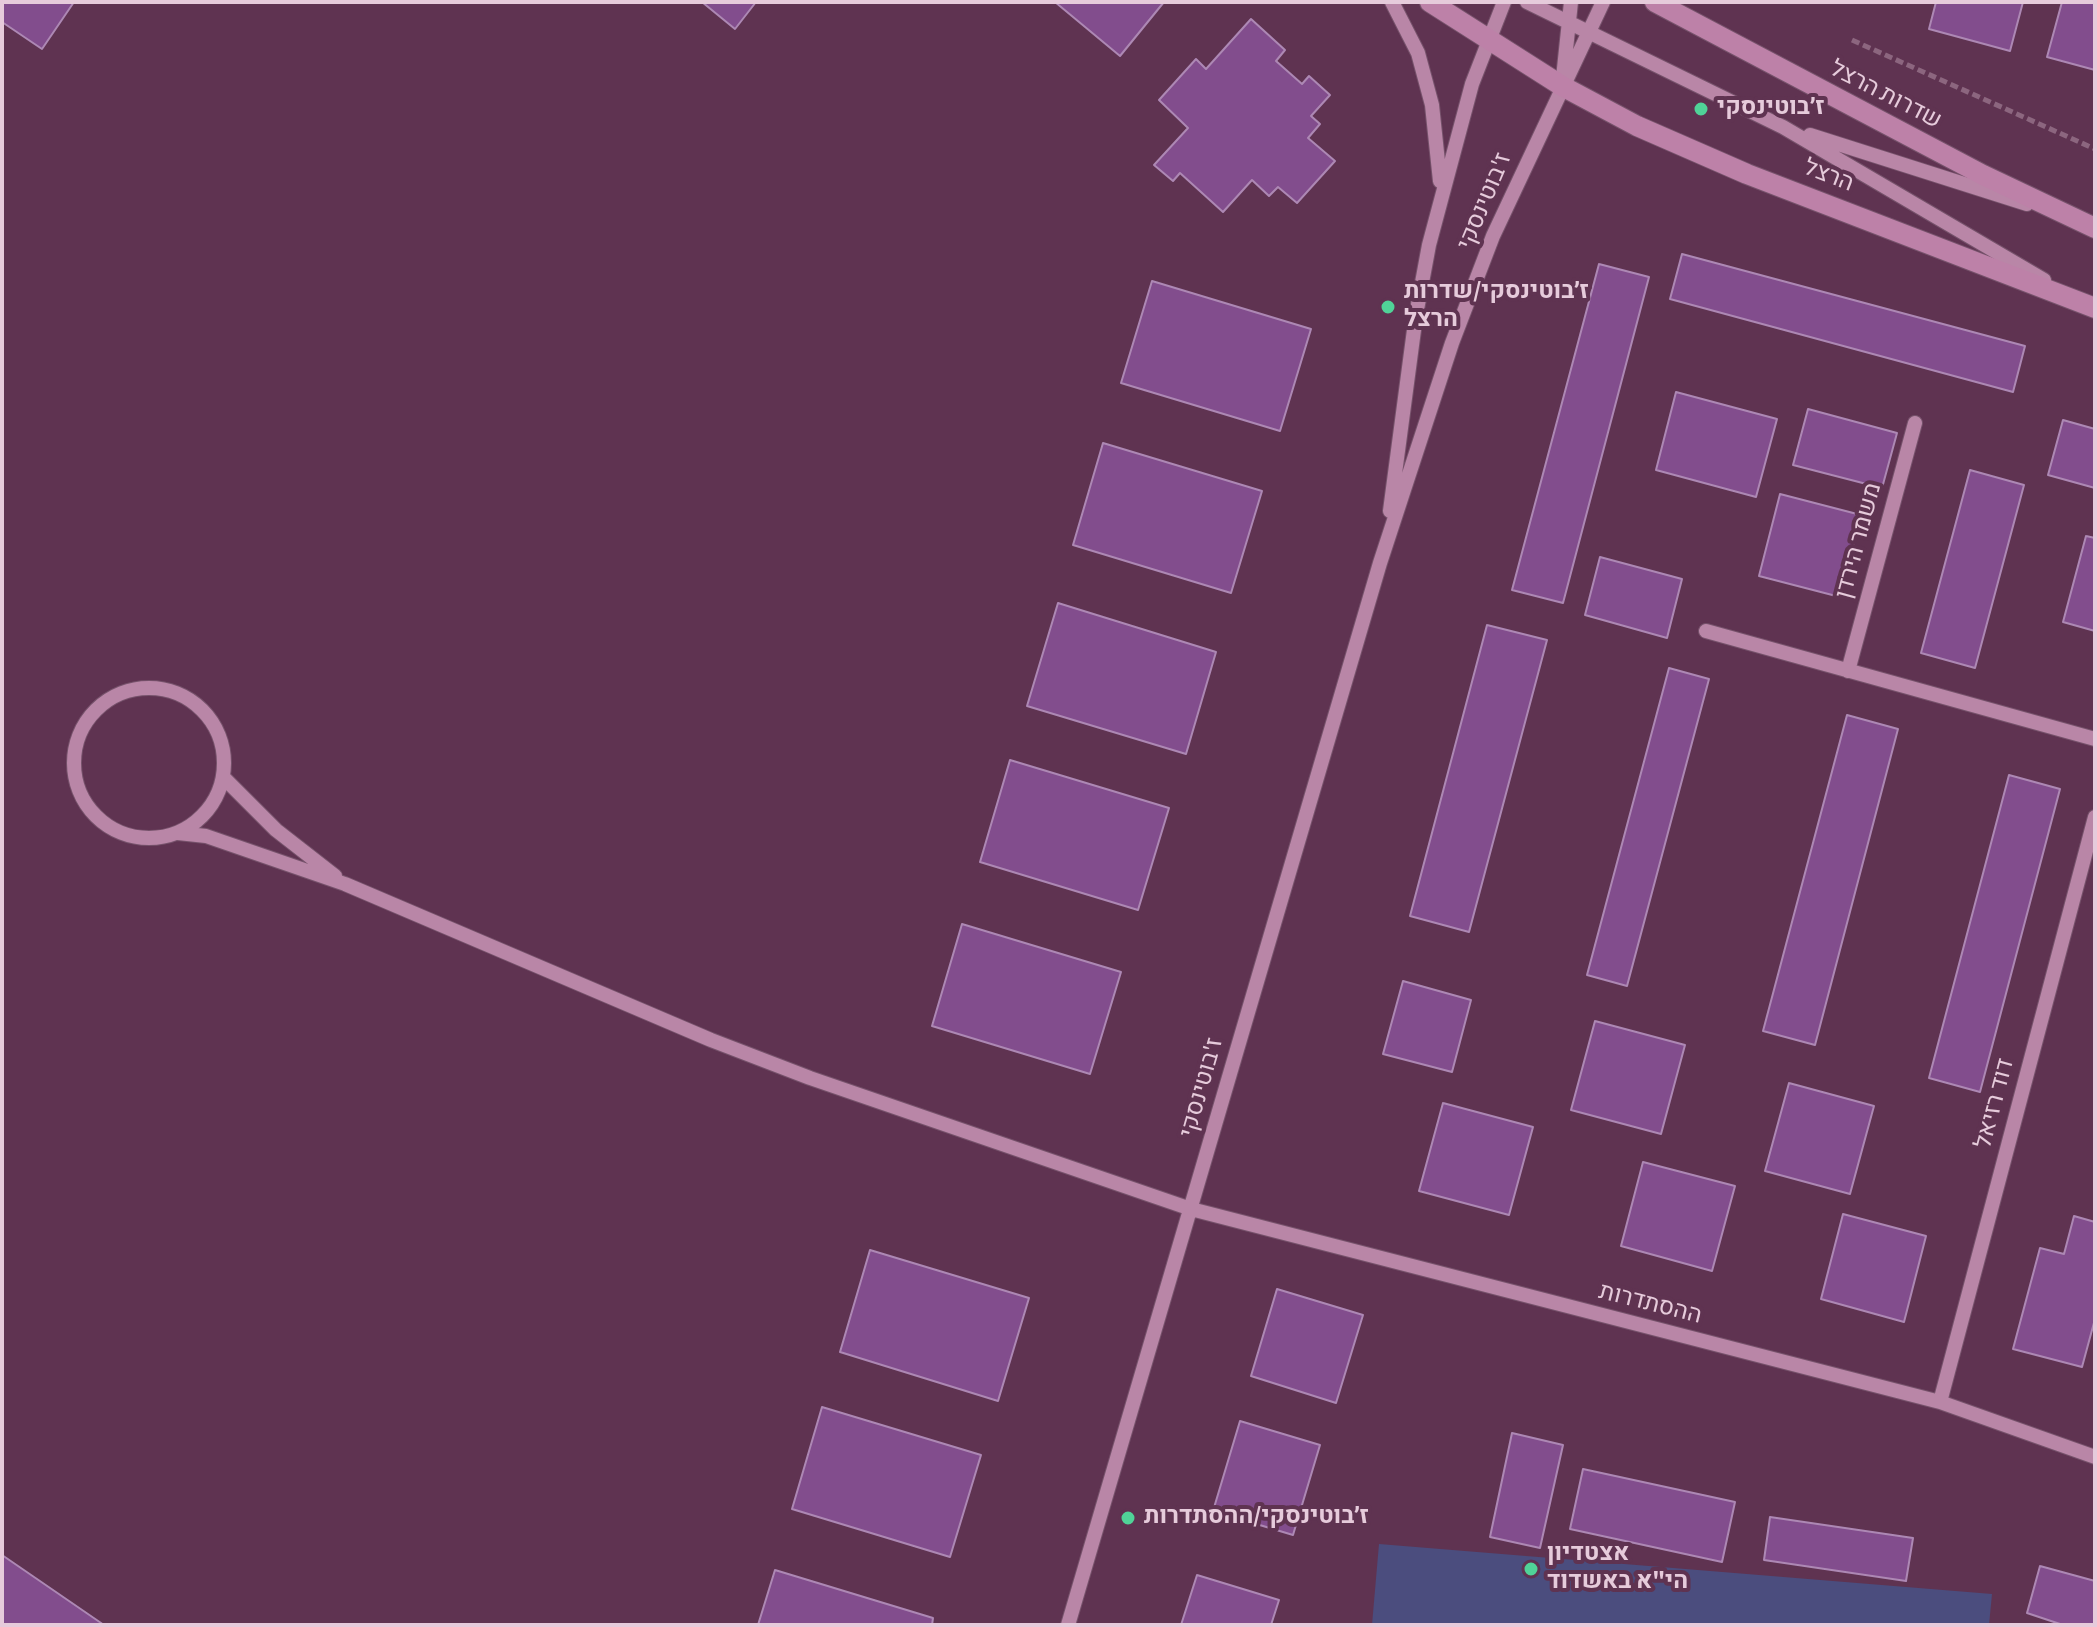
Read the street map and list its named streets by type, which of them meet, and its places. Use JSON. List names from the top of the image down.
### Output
{
  "streets": {
    "main road": ["שדרות הרצל", "הרצל"],
    "street": [
      "ז'בוטינסקי",
      "משמר הירדן",
      "דוד רזיאל",
      "ההסתדרות"
    ]
  },
  "crossings": [
    ["הרצל", "ז'בוטינסקי"],
    ["ז'בוטינסקי", "ההסתדרות"],
    ["דוד רזיאל", "ההסתדרות"]
  ],
  "places": [
    "ז׳בוטינסקי",
    "ז׳בוטינסקי/שדרות הרצל",
    "ז׳בוטינסקי/ההסתדרות",
    "אצטדיון הי\"א באשדוד"
  ]
}
